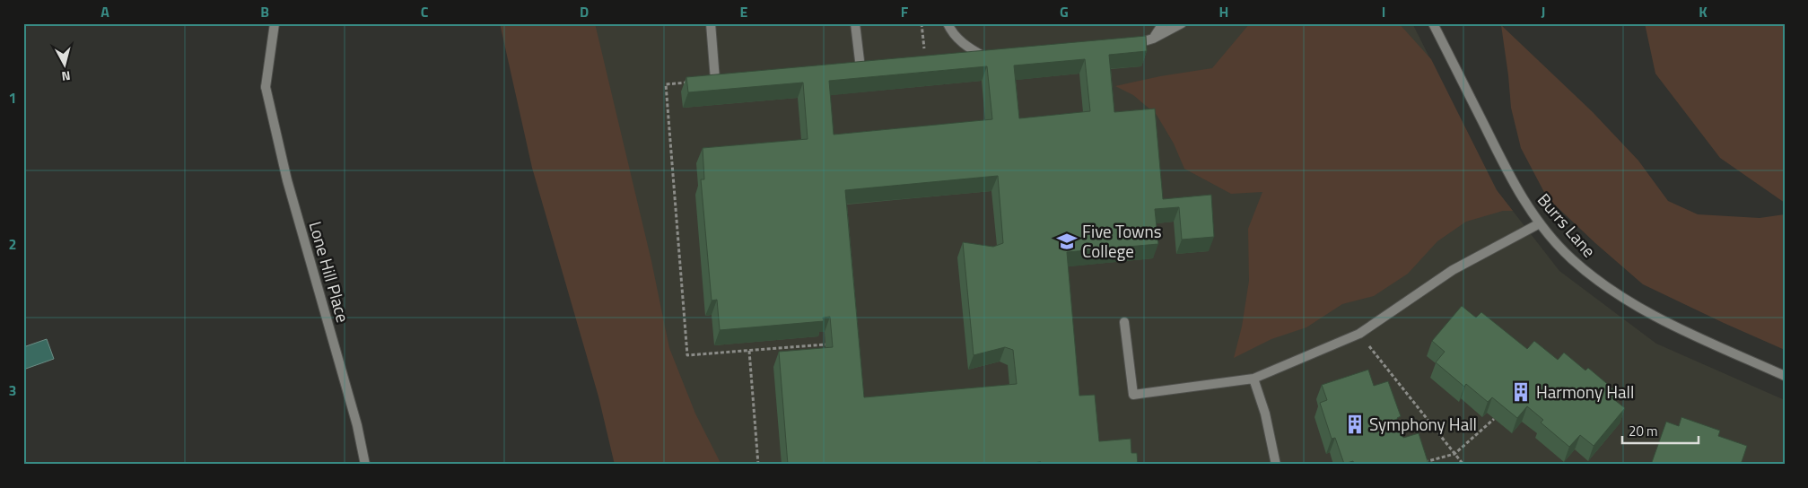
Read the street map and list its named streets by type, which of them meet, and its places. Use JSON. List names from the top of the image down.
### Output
{
  "streets": {
    "street": ["Burrs Lane", "Lone Hill Place"]
  },
  "places": {
    "school or university": ["Five Towns College"],
    "building": ["Harmony Hall", "Symphony Hall"]
  },
  "scale_bar": "20 m",
  "north": "bottom",
  "grid": {
    "columns": [
      "A",
      "B",
      "C",
      "D",
      "E",
      "F",
      "G",
      "H",
      "I",
      "J",
      "K"
    ],
    "rows": ["1", "2", "3"]
  }
}
